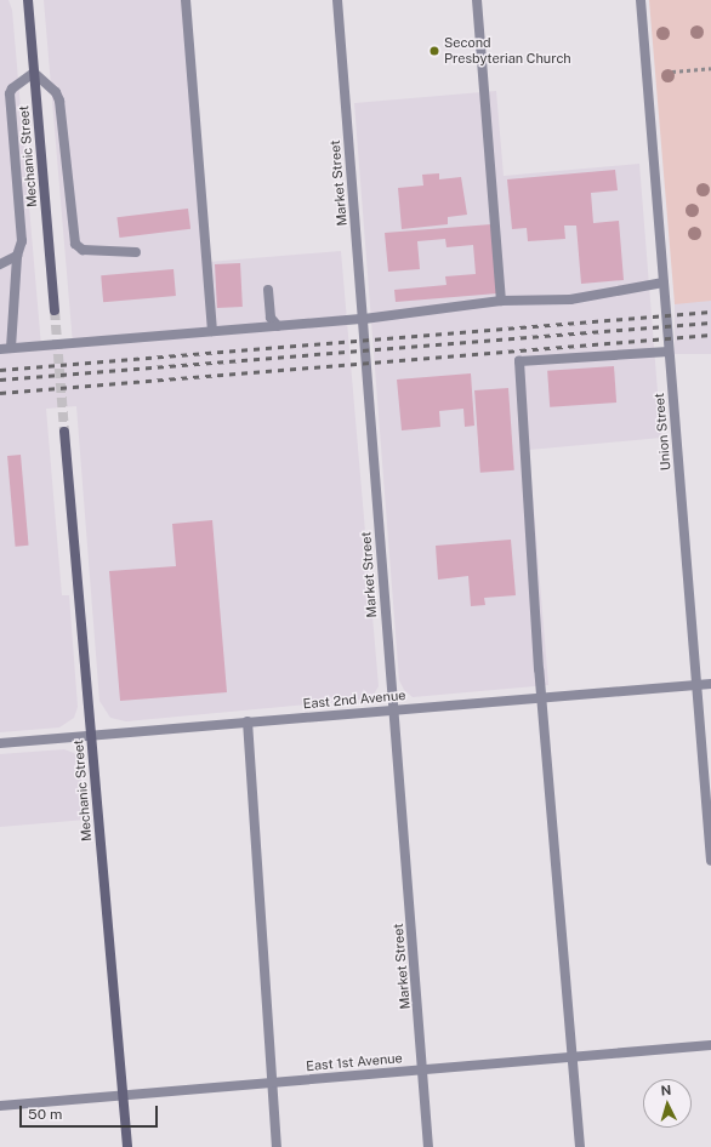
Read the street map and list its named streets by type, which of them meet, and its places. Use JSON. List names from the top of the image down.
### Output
{
  "streets": {
    "street": [
      "Mechanic Street",
      "Market Street",
      "Union Street",
      "East 2nd Avenue",
      "East 1st Avenue"
    ]
  },
  "crossings": [
    ["Mechanic Street", "East 2nd Avenue"],
    ["Mechanic Street", "East 1st Avenue"],
    ["Market Street", "East 2nd Avenue"],
    ["Market Street", "East 1st Avenue"],
    ["Union Street", "East 2nd Avenue"]
  ],
  "places": ["Second Presbyterian Church"],
  "scale_bar": "50 m",
  "north": "top"
}
